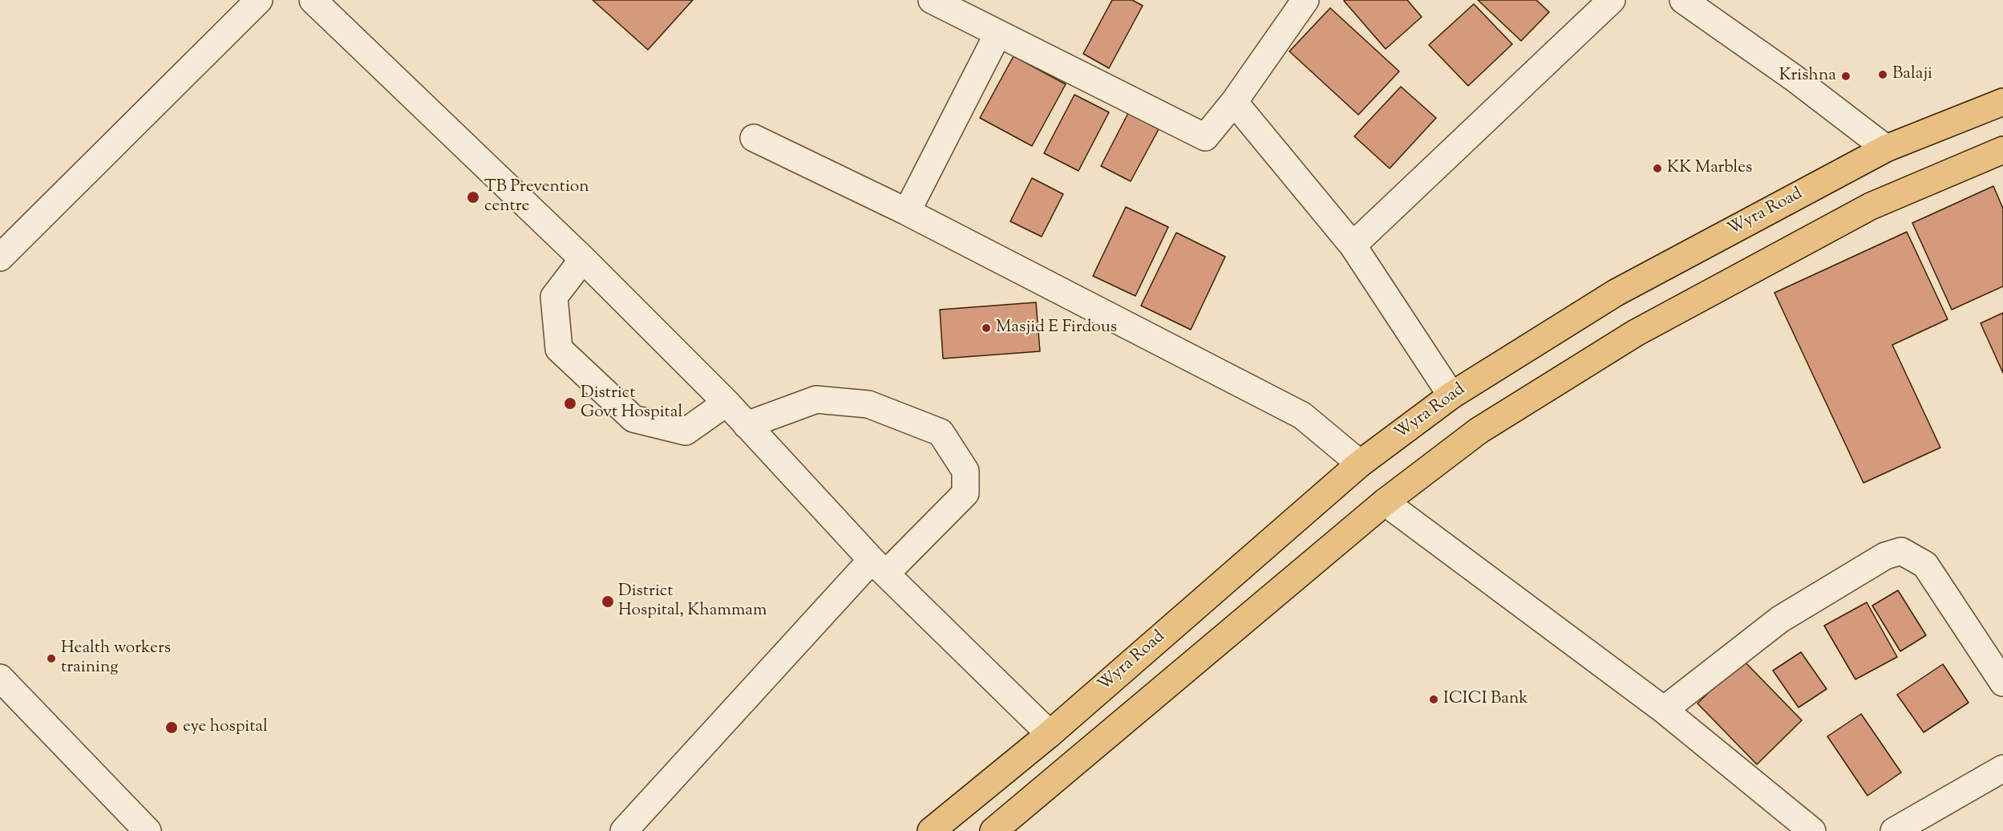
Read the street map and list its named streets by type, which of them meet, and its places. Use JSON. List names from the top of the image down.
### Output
{
  "streets": {
    "main road": ["Wyra Road"]
  },
  "places": [
    "Balaji",
    "Krishna",
    "KK Marbles",
    "TB Prevention centre",
    "Masjid E Firdous",
    "District Govt Hospital",
    "District Hospital, Khammam",
    "Health workers training",
    "ICICI Bank",
    "eye hospital"
  ]
}
